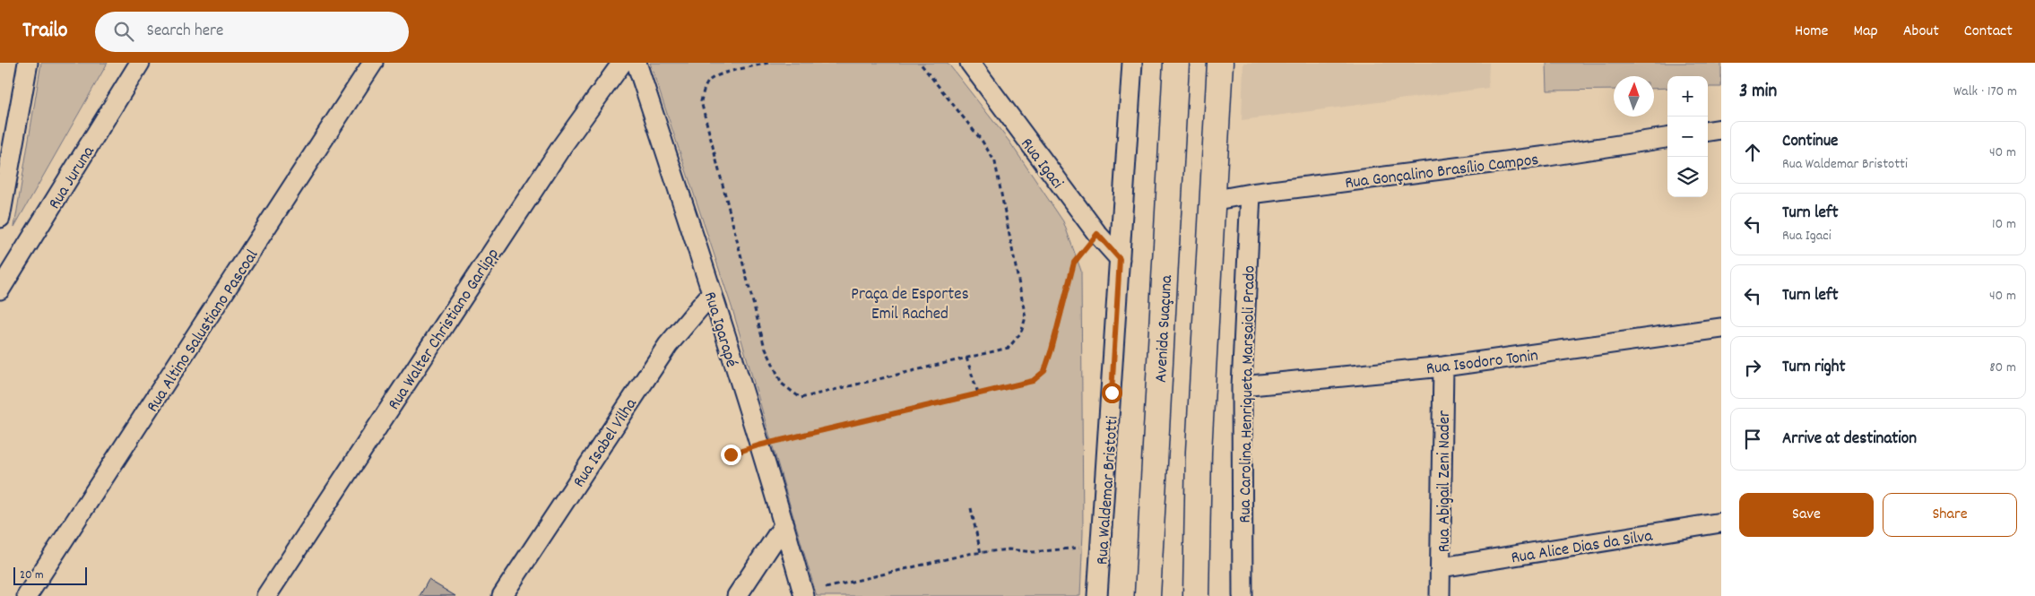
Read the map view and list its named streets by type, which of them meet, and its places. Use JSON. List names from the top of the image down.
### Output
{
  "streets": {
    "main road": ["Avenida Suaçuna"],
    "street": [
      "Rua Igaci",
      "Rua Gonçalino Brasílio Campos",
      "Rua Juruna",
      "Rua Walter Christiano Garlipp",
      "Rua Igarapé",
      "Rua Altino Salustiano Pascoal",
      "Rua Isodoro Tonin",
      "Rua Carolina Henriqueta Marsaioli Prado",
      "Rua Isabel Vilha",
      "Rua Abigail Zeni Nader",
      "Rua Waldemar Bristotti",
      "Rua Alice Dias da Silva"
    ]
  },
  "crossings": [
    ["Rua Igaci", "Rua Waldemar Bristotti"],
    ["Rua Gonçalino Brasílio Campos", "Rua Carolina Henriqueta Marsaioli Prado"],
    ["Rua Igarapé", "Rua Isabel Vilha"],
    ["Rua Isodoro Tonin", "Rua Carolina Henriqueta Marsaioli Prado"],
    ["Rua Isodoro Tonin", "Rua Abigail Zeni Nader"],
    ["Rua Abigail Zeni Nader", "Rua Alice Dias da Silva"]
  ],
  "parks": ["Praça de Esportes Emil Rached"],
  "scale_bar": "20 m",
  "north": "top",
  "page": {
    "header": "Trailo",
    "search": "Search here",
    "nav": [
      "Home",
      "Map",
      "About",
      "Contact"
    ],
    "heading": ["3 min", "Walk · 170 m"],
    "map_buttons": ["+", "−"],
    "list": [
      ["Continue", "Rua Waldemar Bristotti", "40 m"],
      ["Turn left", "Rua Igaci", "10 m"],
      ["Turn left", "40 m"],
      ["Turn right", "80 m"],
      "Arrive at destination"
    ],
    "buttons": ["Save", "Share"],
    "scale": "20 m"
  }
}
